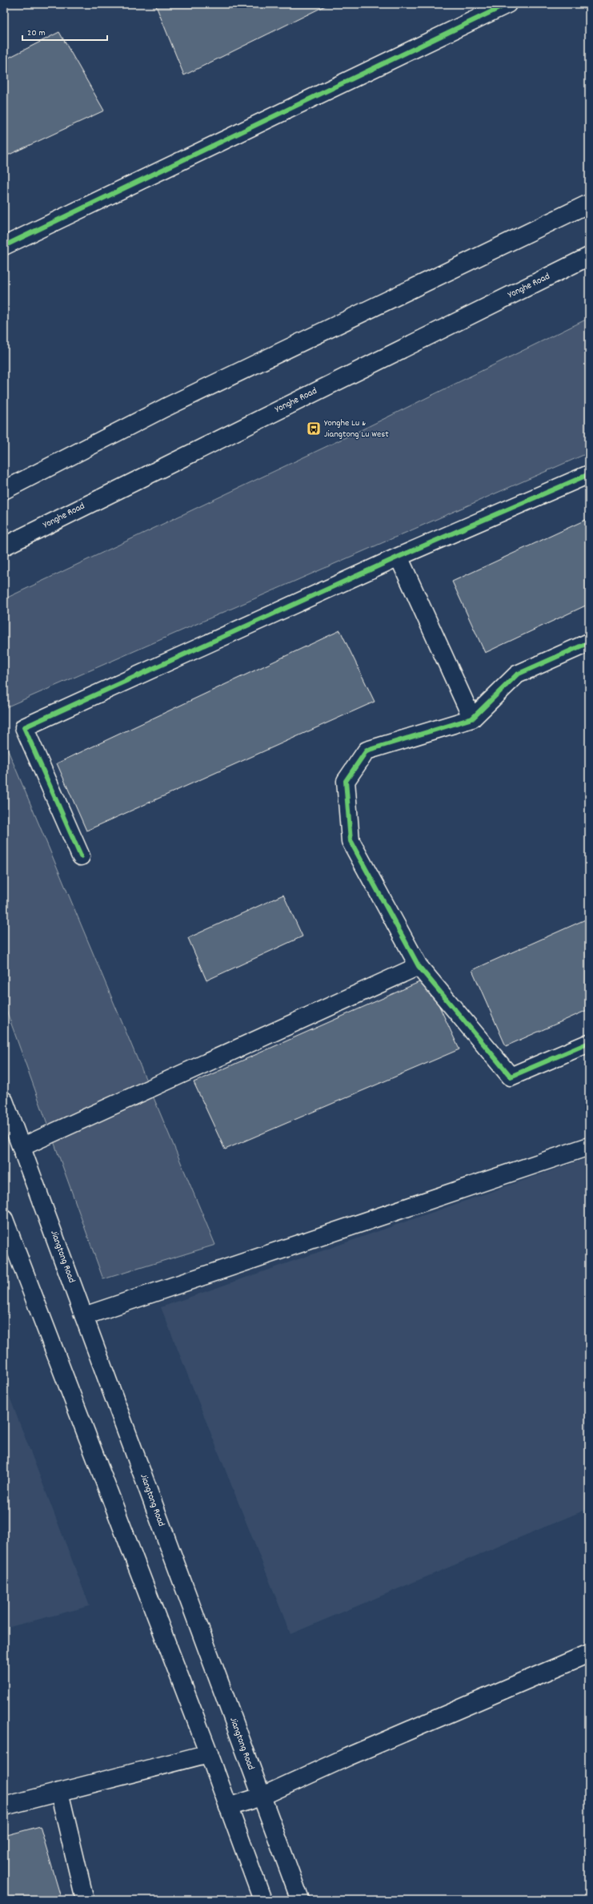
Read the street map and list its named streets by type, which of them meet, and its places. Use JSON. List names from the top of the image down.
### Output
{
  "streets": {
    "street": ["Yonghe Road", "Jiangtong Road"]
  },
  "places": {
    "bus stop": ["Yonghe Lu & Jiangtong Lu West"]
  },
  "scale_bar": "20 m"
}
